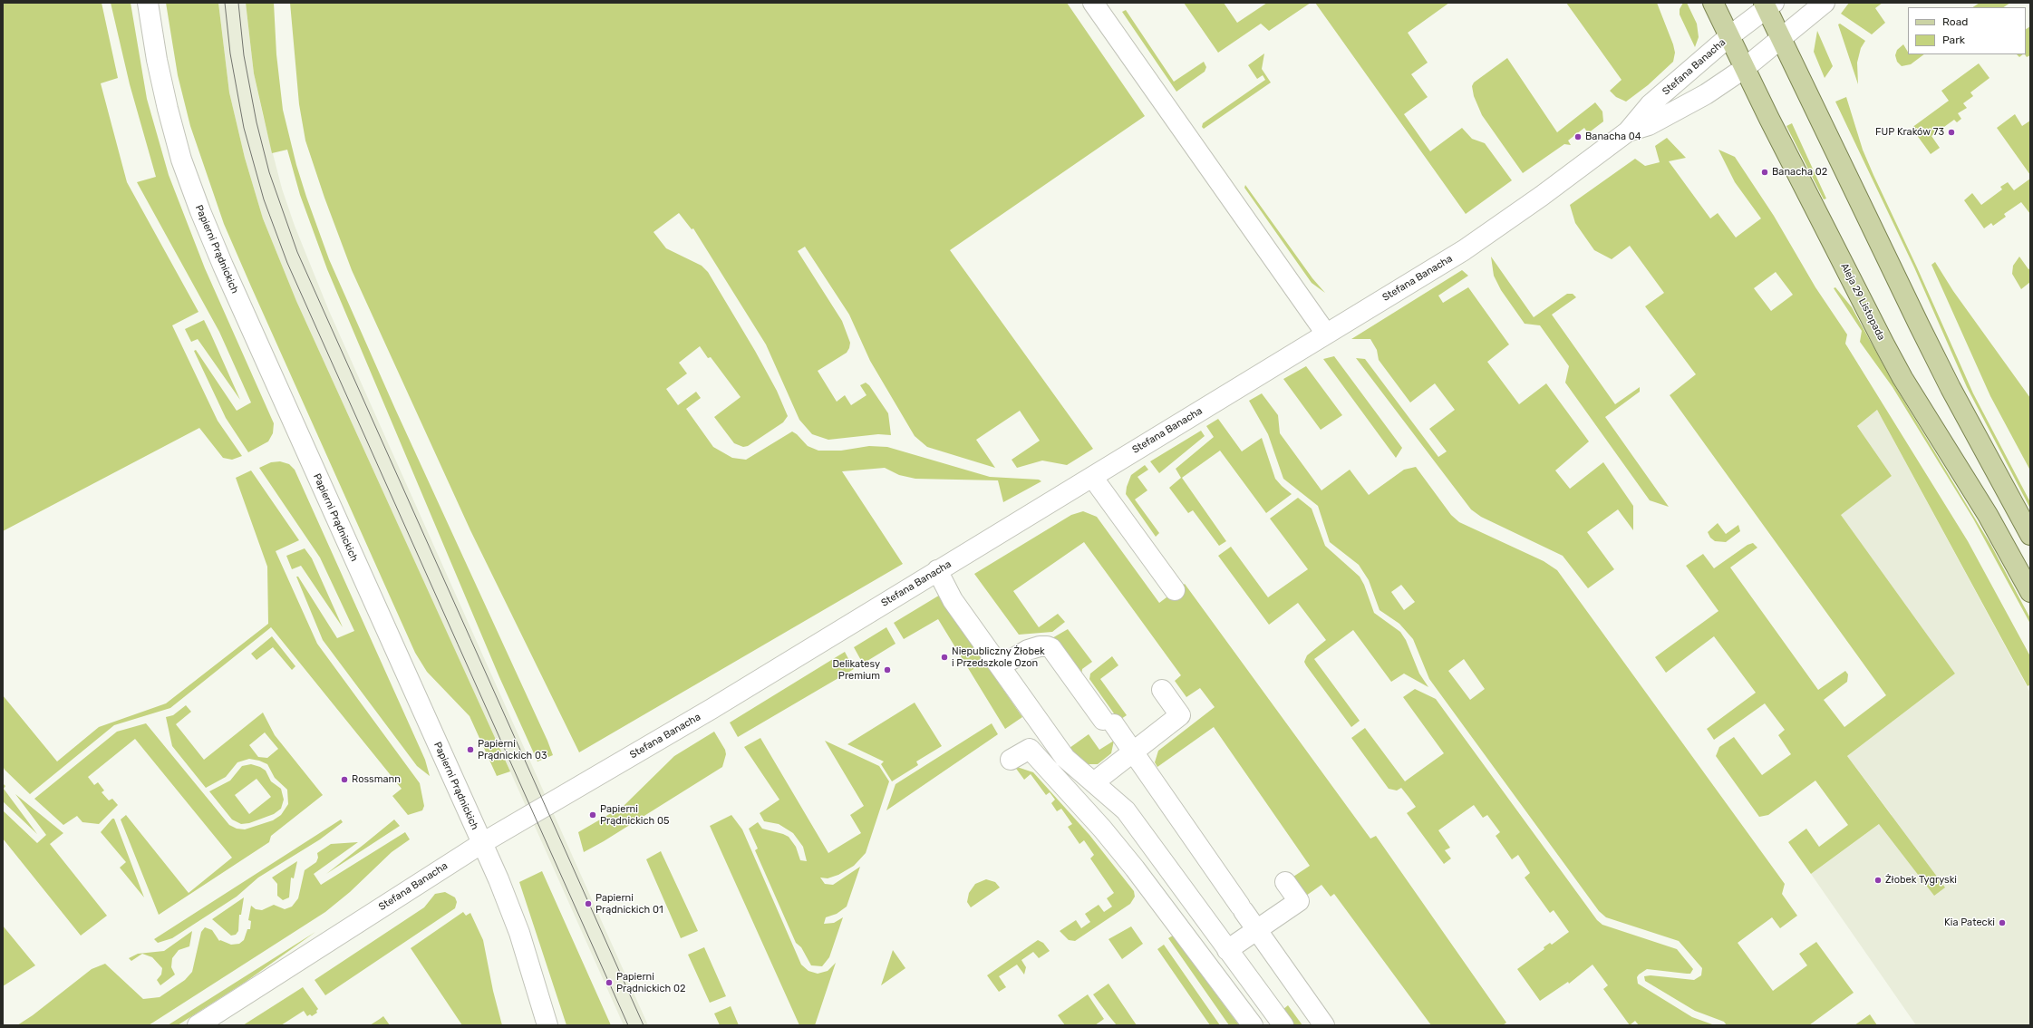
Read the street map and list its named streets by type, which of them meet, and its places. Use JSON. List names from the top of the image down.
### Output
{
  "streets": {
    "main road": ["Aleja 29 Listopada"],
    "street": ["Stefana Banacha", "Papierni Prądnickich"]
  },
  "crossings": [
    ["Stefana Banacha", "Papierni Prądnickich"],
    ["Stefana Banacha", "Aleja 29 Listopada"]
  ],
  "places": [
    "FUP Kraków 73",
    "Banacha 04",
    "Banacha 02",
    "Niepubliczny Żłobek i Przedszkole Ozon",
    "Delikatesy Premium",
    "Papierni Prądnickich 03",
    "Rossmann",
    "Papierni Prądnickich 05",
    "Żłobek Tygryski",
    "Papierni Prądnickich 01",
    "Kia Patecki",
    "Papierni Prądnickich 02"
  ],
  "legend": ["Road", "Park"]
}
